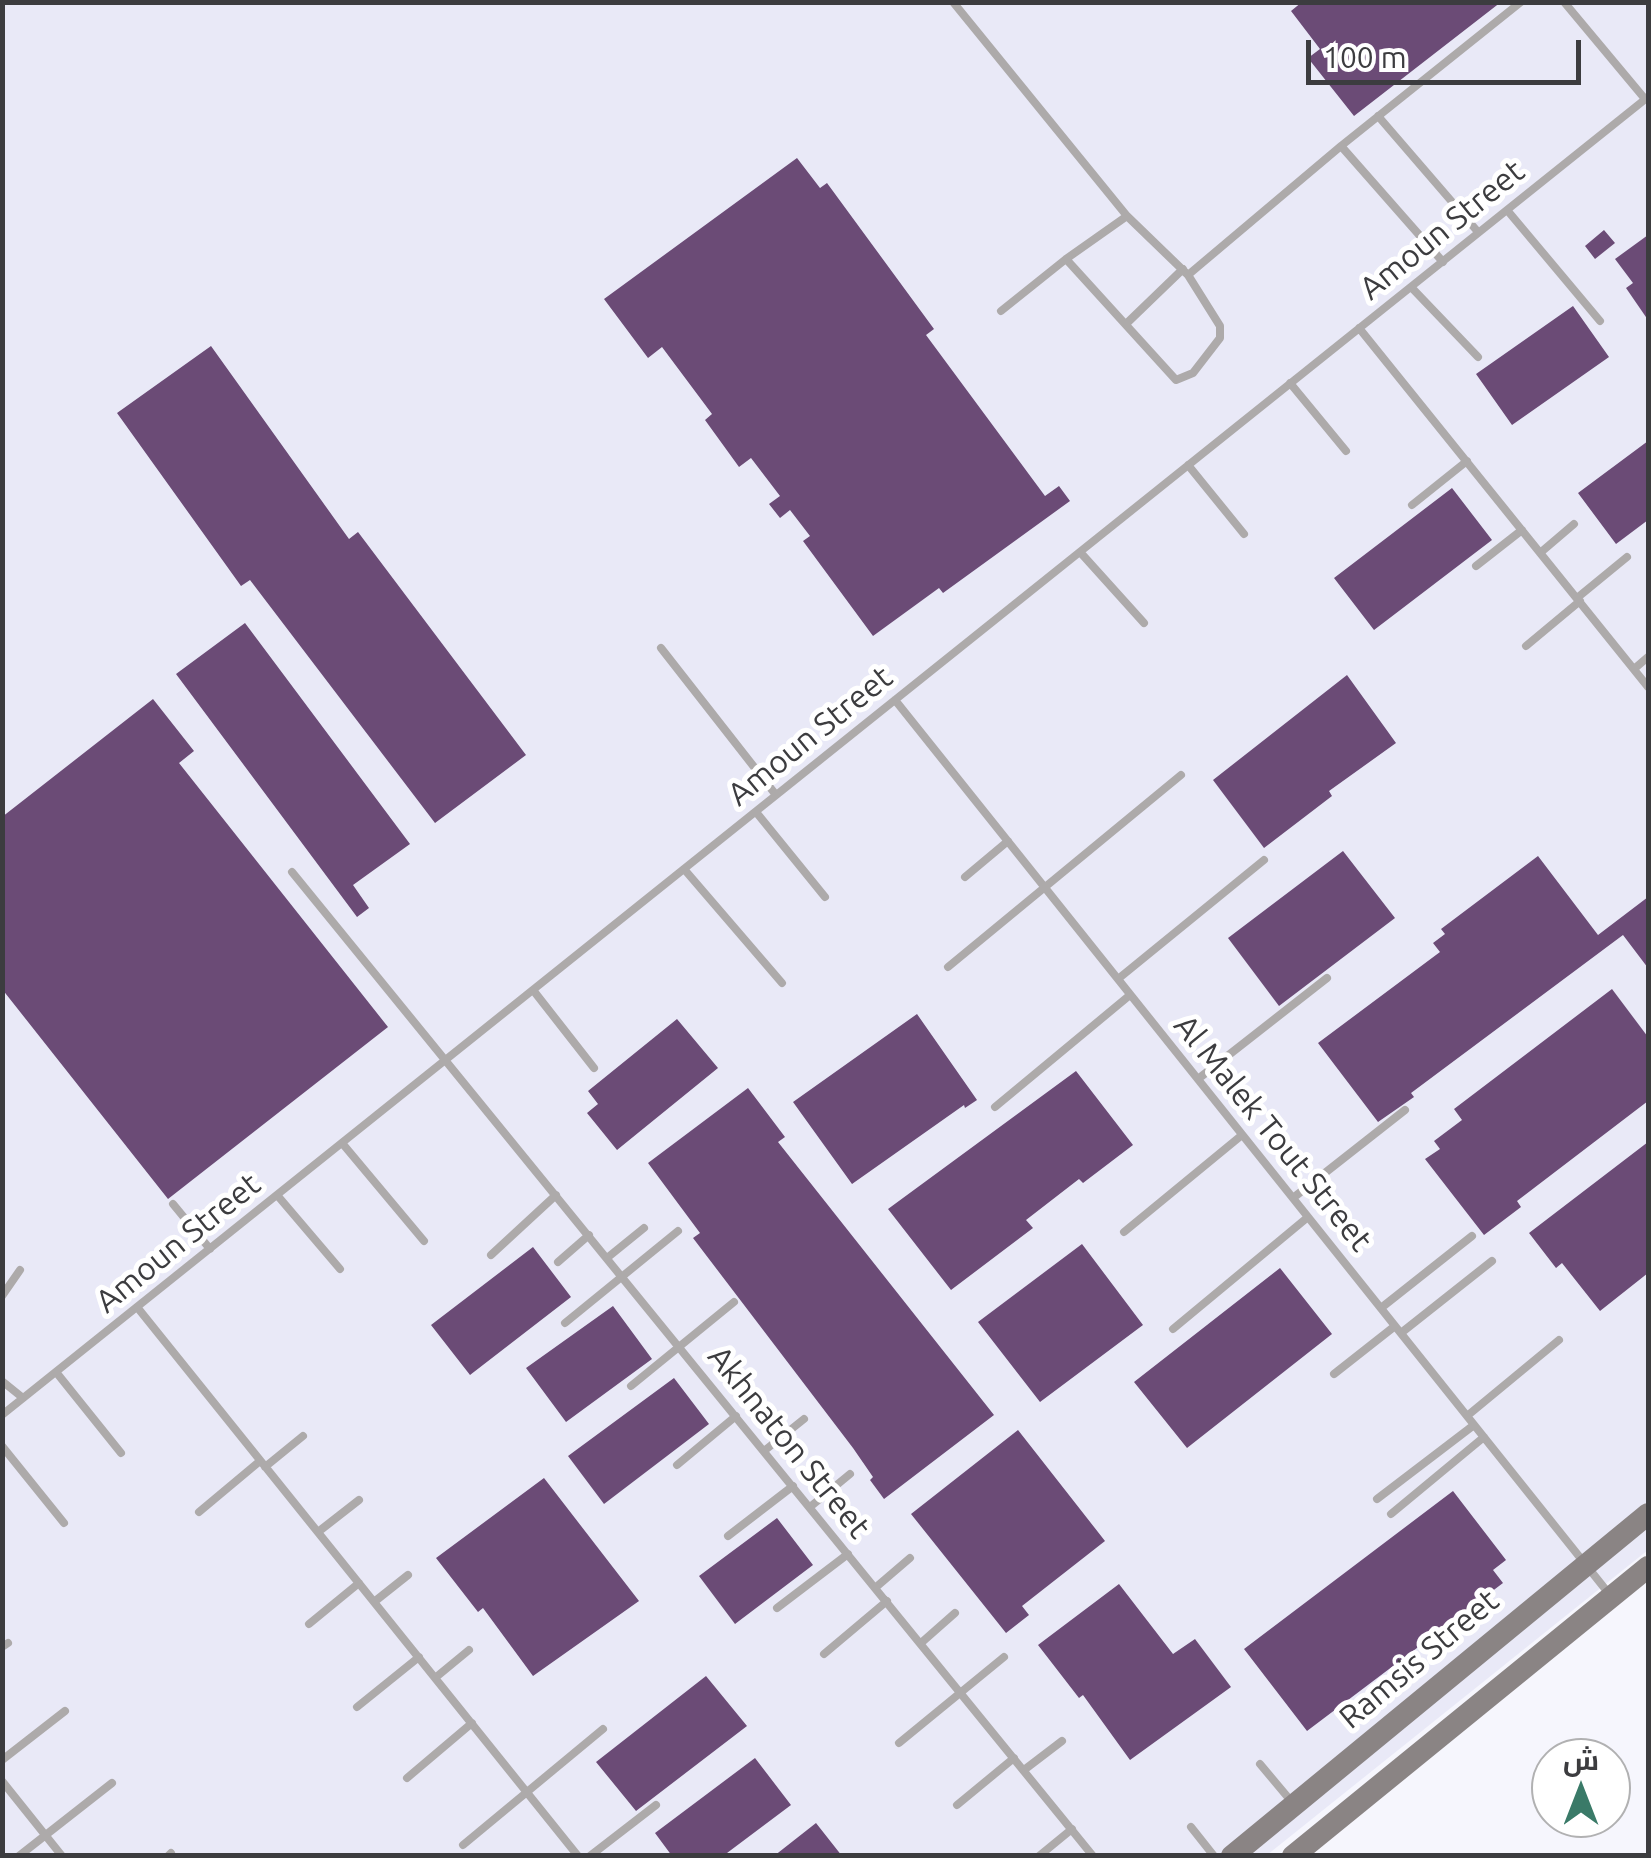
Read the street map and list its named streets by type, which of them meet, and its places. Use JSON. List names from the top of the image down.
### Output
{
  "streets": {
    "street": ["Ramsis Street"],
    "lane": ["Amoun Street", "Al Malek Tout Street", "Akhnaton Street"]
  },
  "crossings": [
    ["Amoun Street", "Al Malek Tout Street"],
    ["Amoun Street", "Akhnaton Street"],
    ["Al Malek Tout Street", "Ramsis Street"]
  ],
  "scale_bar": "100 m",
  "north": "top"
}
